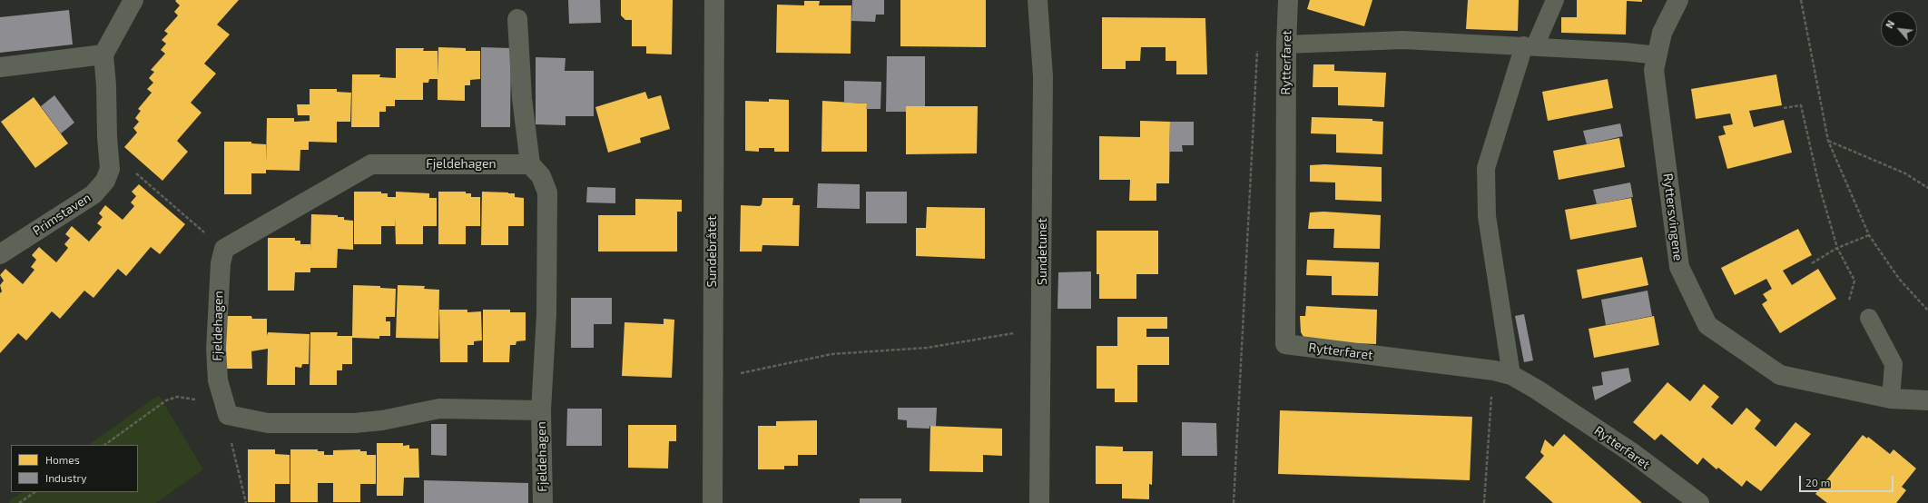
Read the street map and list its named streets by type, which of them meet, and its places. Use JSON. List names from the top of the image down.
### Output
{
  "streets": {
    "street": [
      "Rytterfaret",
      "Fjeldehagen",
      "Primstaven",
      "Ryttersvingene",
      "Sundebråtet",
      "Sundetunet"
    ]
  },
  "legend": ["Homes", "Industry"],
  "scale_bar": "20 m",
  "north": "top left"
}
